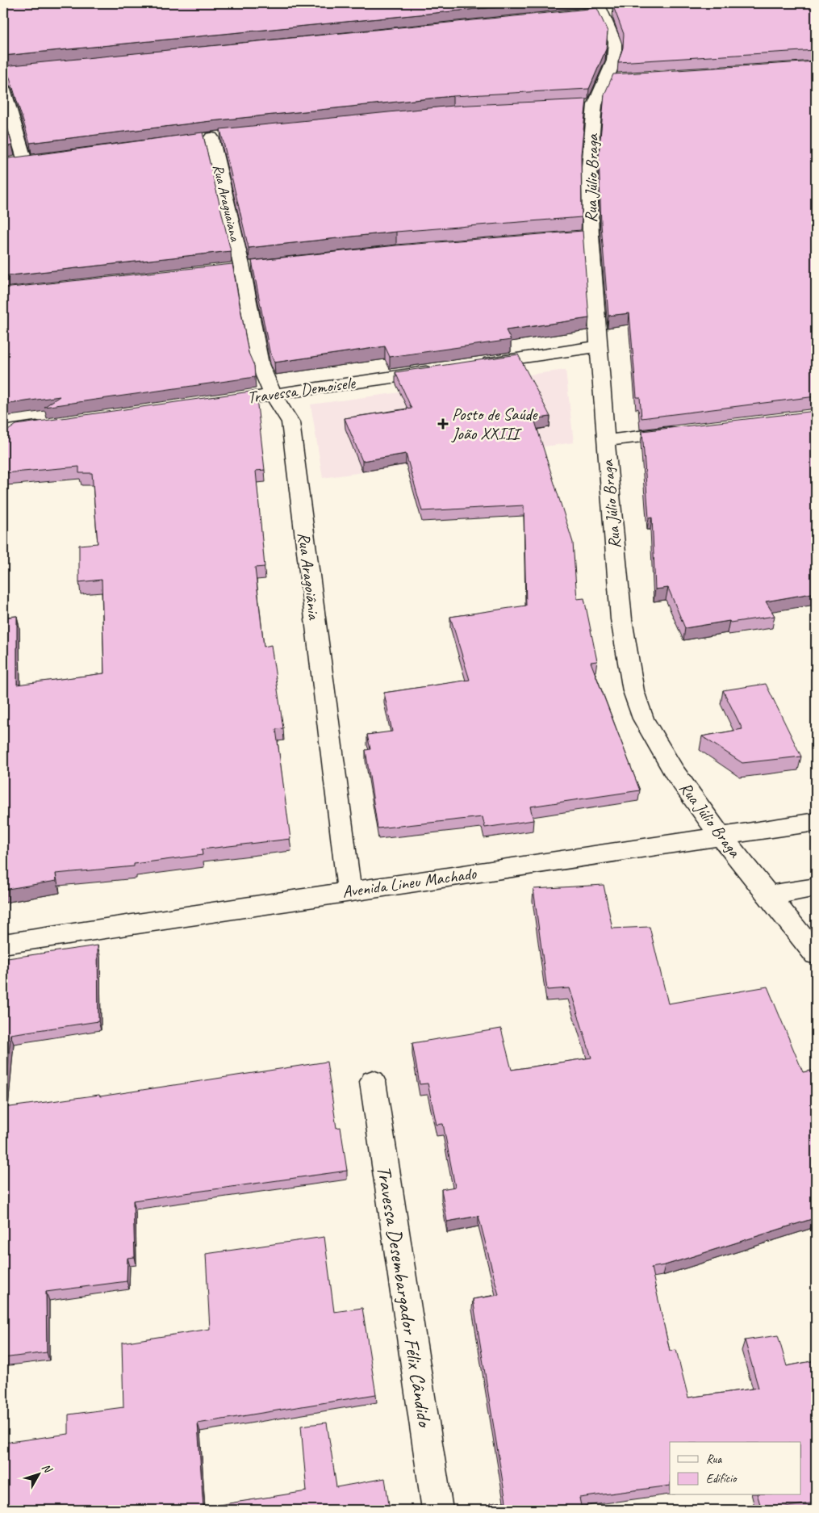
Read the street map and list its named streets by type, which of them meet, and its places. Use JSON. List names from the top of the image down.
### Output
{
  "streets": {
    "street": [
      "Rua Júlio Braga",
      "Rua Araguaiana",
      "Travessa Demoisele",
      "Rua Aragoiânia",
      "Avenida Lineu Machado",
      "Travessa Desembargador Félix Cândido"
    ]
  },
  "crossings": [
    ["Rua Júlio Braga", "Avenida Lineu Machado"],
    ["Rua Araguaiana", "Rua Aragoiânia"],
    ["Travessa Demoisele", "Rua Aragoiânia"],
    ["Rua Aragoiânia", "Avenida Lineu Machado"]
  ],
  "places": {
    "health": ["Posto de Saúde João XXIII"]
  },
  "legend": ["Rua", "Edifício"],
  "north": "top right"
}
